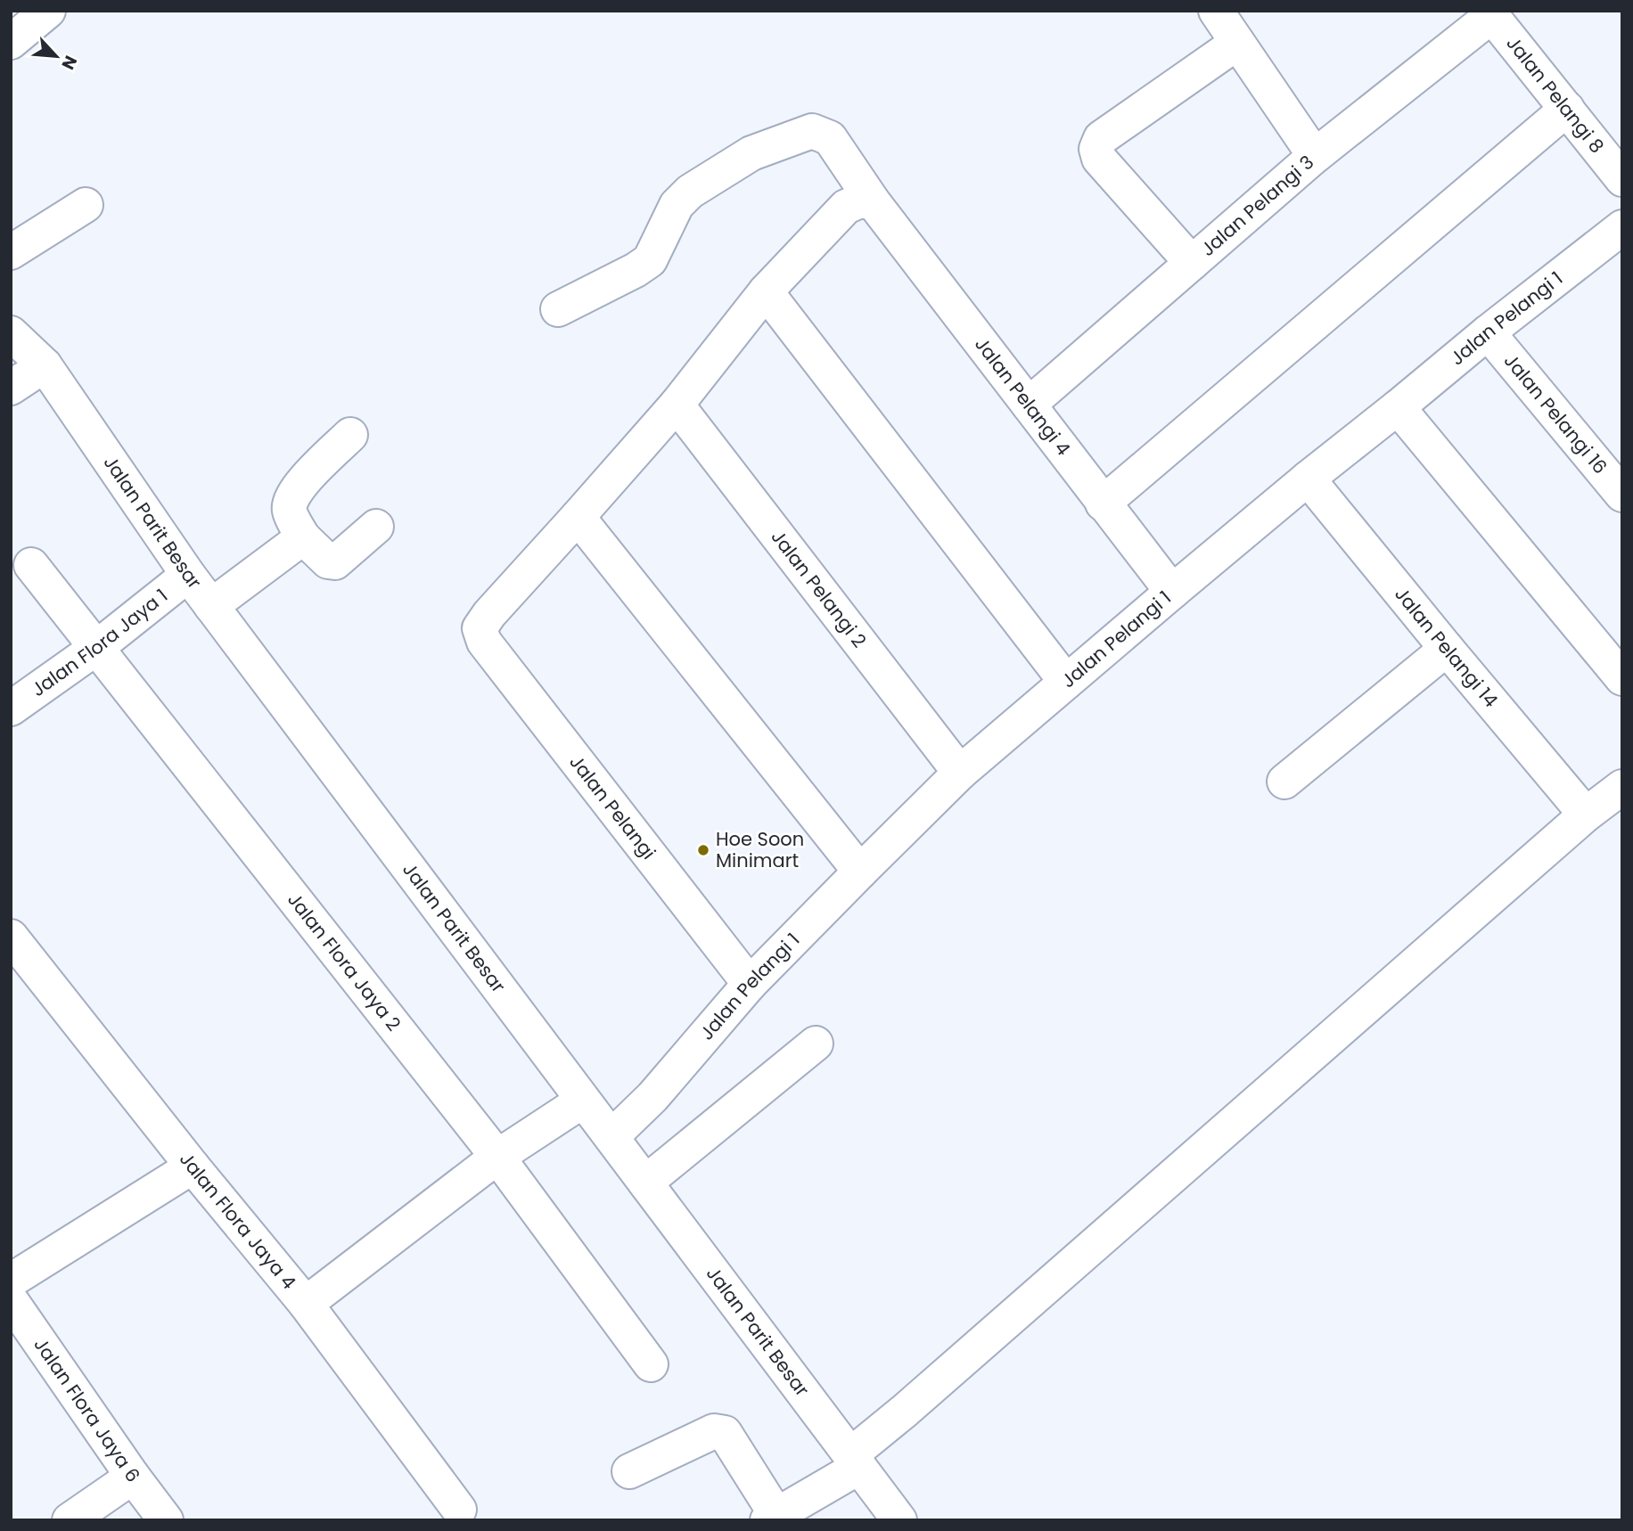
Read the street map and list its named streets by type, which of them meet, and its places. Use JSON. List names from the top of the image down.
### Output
{
  "streets": {
    "street": [
      "Jalan Pelangi 8",
      "Jalan Pelangi 3",
      "Jalan Pelangi 1",
      "Jalan Pelangi 4",
      "Jalan Pelangi 16",
      "Jalan Parit Besar",
      "Jalan Pelangi 2",
      "Jalan Flora Jaya 1",
      "Jalan Pelangi 14",
      "Jalan Pelangi",
      "Jalan Flora Jaya 2",
      "Jalan Flora Jaya 4",
      "Jalan Flora Jaya 6"
    ]
  },
  "crossings": [
    ["Jalan Pelangi 8", "Jalan Pelangi 3"],
    ["Jalan Pelangi 3", "Jalan Pelangi 4"],
    ["Jalan Pelangi 1", "Jalan Pelangi 4"],
    ["Jalan Pelangi 1", "Jalan Pelangi 16"],
    ["Jalan Pelangi 1", "Jalan Parit Besar"],
    ["Jalan Pelangi 1", "Jalan Pelangi 2"],
    ["Jalan Pelangi 1", "Jalan Pelangi 14"],
    ["Jalan Pelangi 1", "Jalan Pelangi"],
    ["Jalan Parit Besar", "Jalan Flora Jaya 1"],
    ["Jalan Flora Jaya 1", "Jalan Flora Jaya 2"]
  ],
  "places": ["Hoe Soon Minimart"],
  "north": "bottom right"
}
